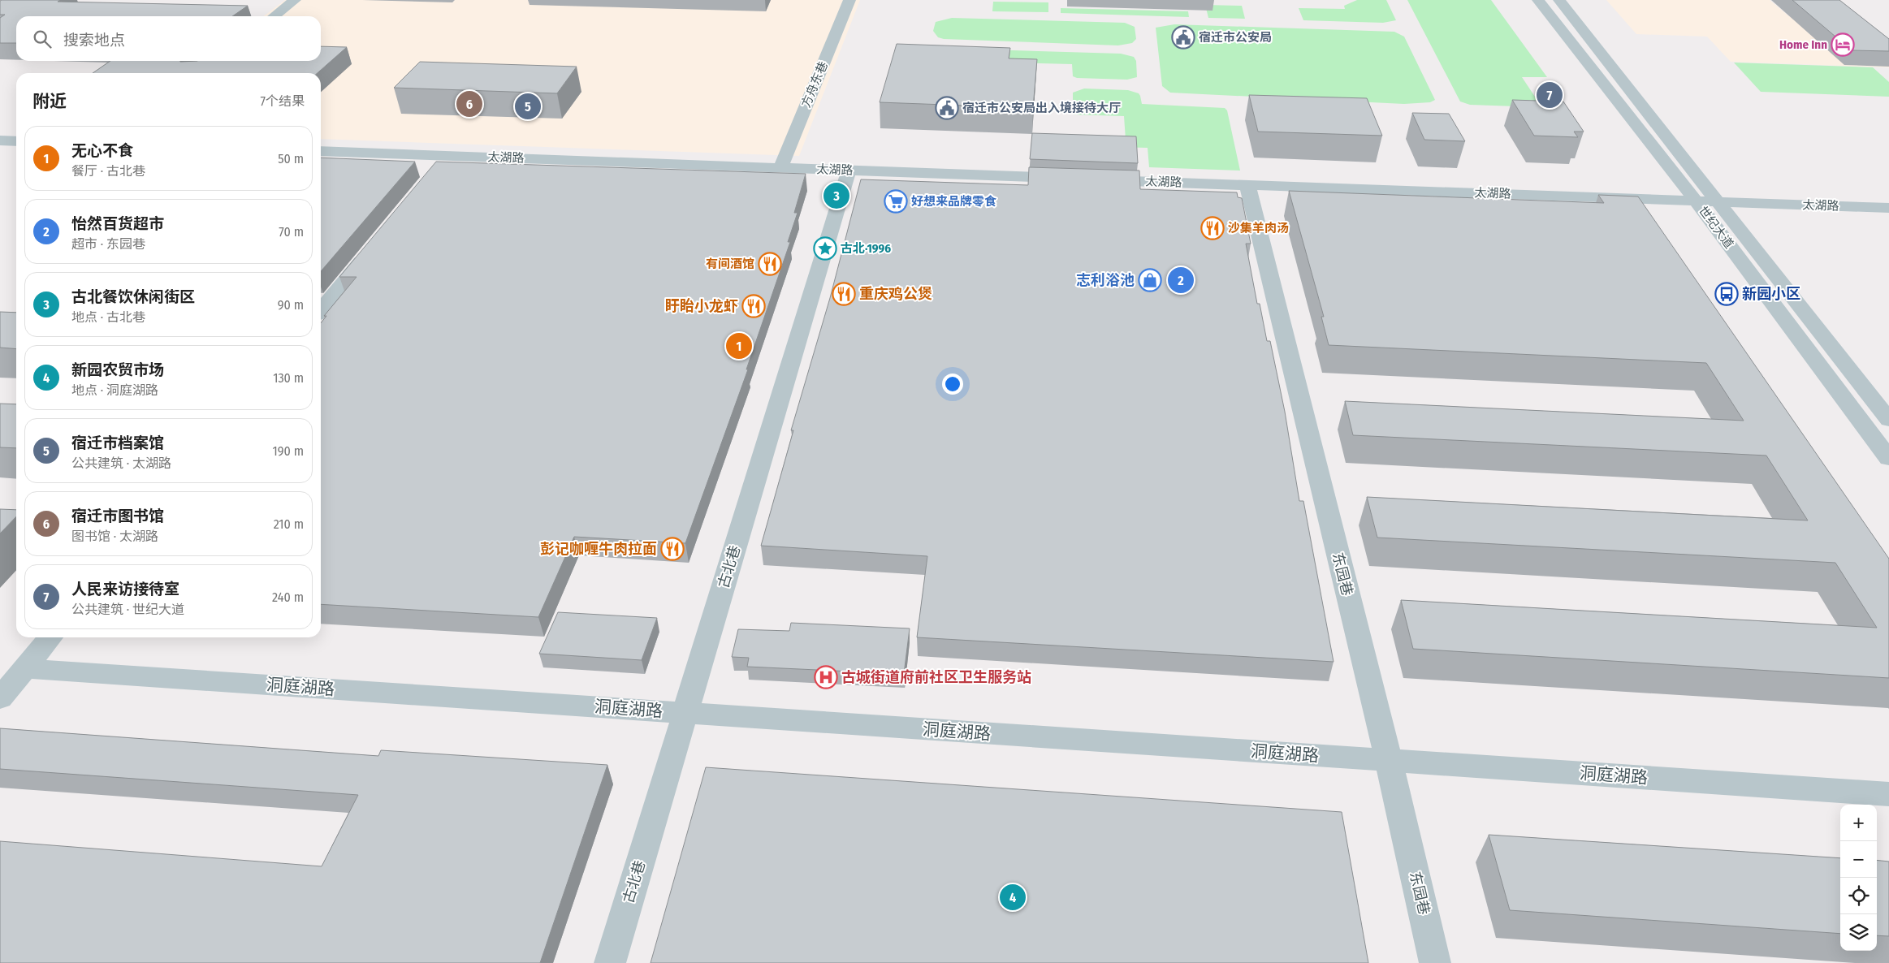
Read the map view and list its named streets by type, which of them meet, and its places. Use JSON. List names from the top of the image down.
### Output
{
  "streets": {
    "street": [
      "方舟东巷",
      "太湖路",
      "世纪大道",
      "古北巷",
      "东园巷",
      "洞庭湖路"
    ]
  },
  "crossings": [
    ["方舟东巷", "太湖路"],
    ["太湖路", "世纪大道"],
    ["太湖路", "古北巷"],
    ["太湖路", "东园巷"],
    ["古北巷", "洞庭湖路"],
    ["东园巷", "洞庭湖路"]
  ],
  "places": {
    "public building": ["宿迁市公安局", "宿迁市公安局出入境接待大厅"],
    "hotel": ["Home Inn"],
    "supermarket": ["好想来品牌零食"],
    "restaurant": [
      "沙集羊肉汤",
      "有间酒馆",
      "重庆鸡公煲",
      "盱眙小龙虾",
      "彭记咖喱牛肉拉面"
    ],
    "place": ["古北·1996"],
    "shop": ["志利浴池"],
    "bus stop": ["新园小区"],
    "hospital": ["古城街道府前社区卫生服务站"]
  },
  "page": {
    "search": "搜索地点",
    "heading": ["附近", "7个结果"],
    "pins": [
      "7",
      "6",
      "5",
      "3",
      "2",
      "1",
      "4"
    ],
    "list": [
      {
        "mark": "1",
        "name": "无心不食",
        "note": "餐厅 · 古北巷",
        "value": "50 m"
      },
      {
        "mark": "2",
        "name": "怡然百货超市",
        "note": "超市 · 东园巷",
        "value": "70 m"
      },
      {
        "mark": "3",
        "name": "古北餐饮休闲街区",
        "note": "地点 · 古北巷",
        "value": "90 m"
      },
      {
        "mark": "4",
        "name": "新园农贸市场",
        "note": "地点 · 洞庭湖路",
        "value": "130 m"
      },
      {
        "mark": "5",
        "name": "宿迁市档案馆",
        "note": "公共建筑 · 太湖路",
        "value": "190 m"
      },
      {
        "mark": "6",
        "name": "宿迁市图书馆",
        "note": "图书馆 · 太湖路",
        "value": "210 m"
      },
      {
        "mark": "7",
        "name": "人民来访接待室",
        "note": "公共建筑 · 世纪大道",
        "value": "240 m"
      }
    ],
    "map_buttons": ["+", "−"]
  }
}
